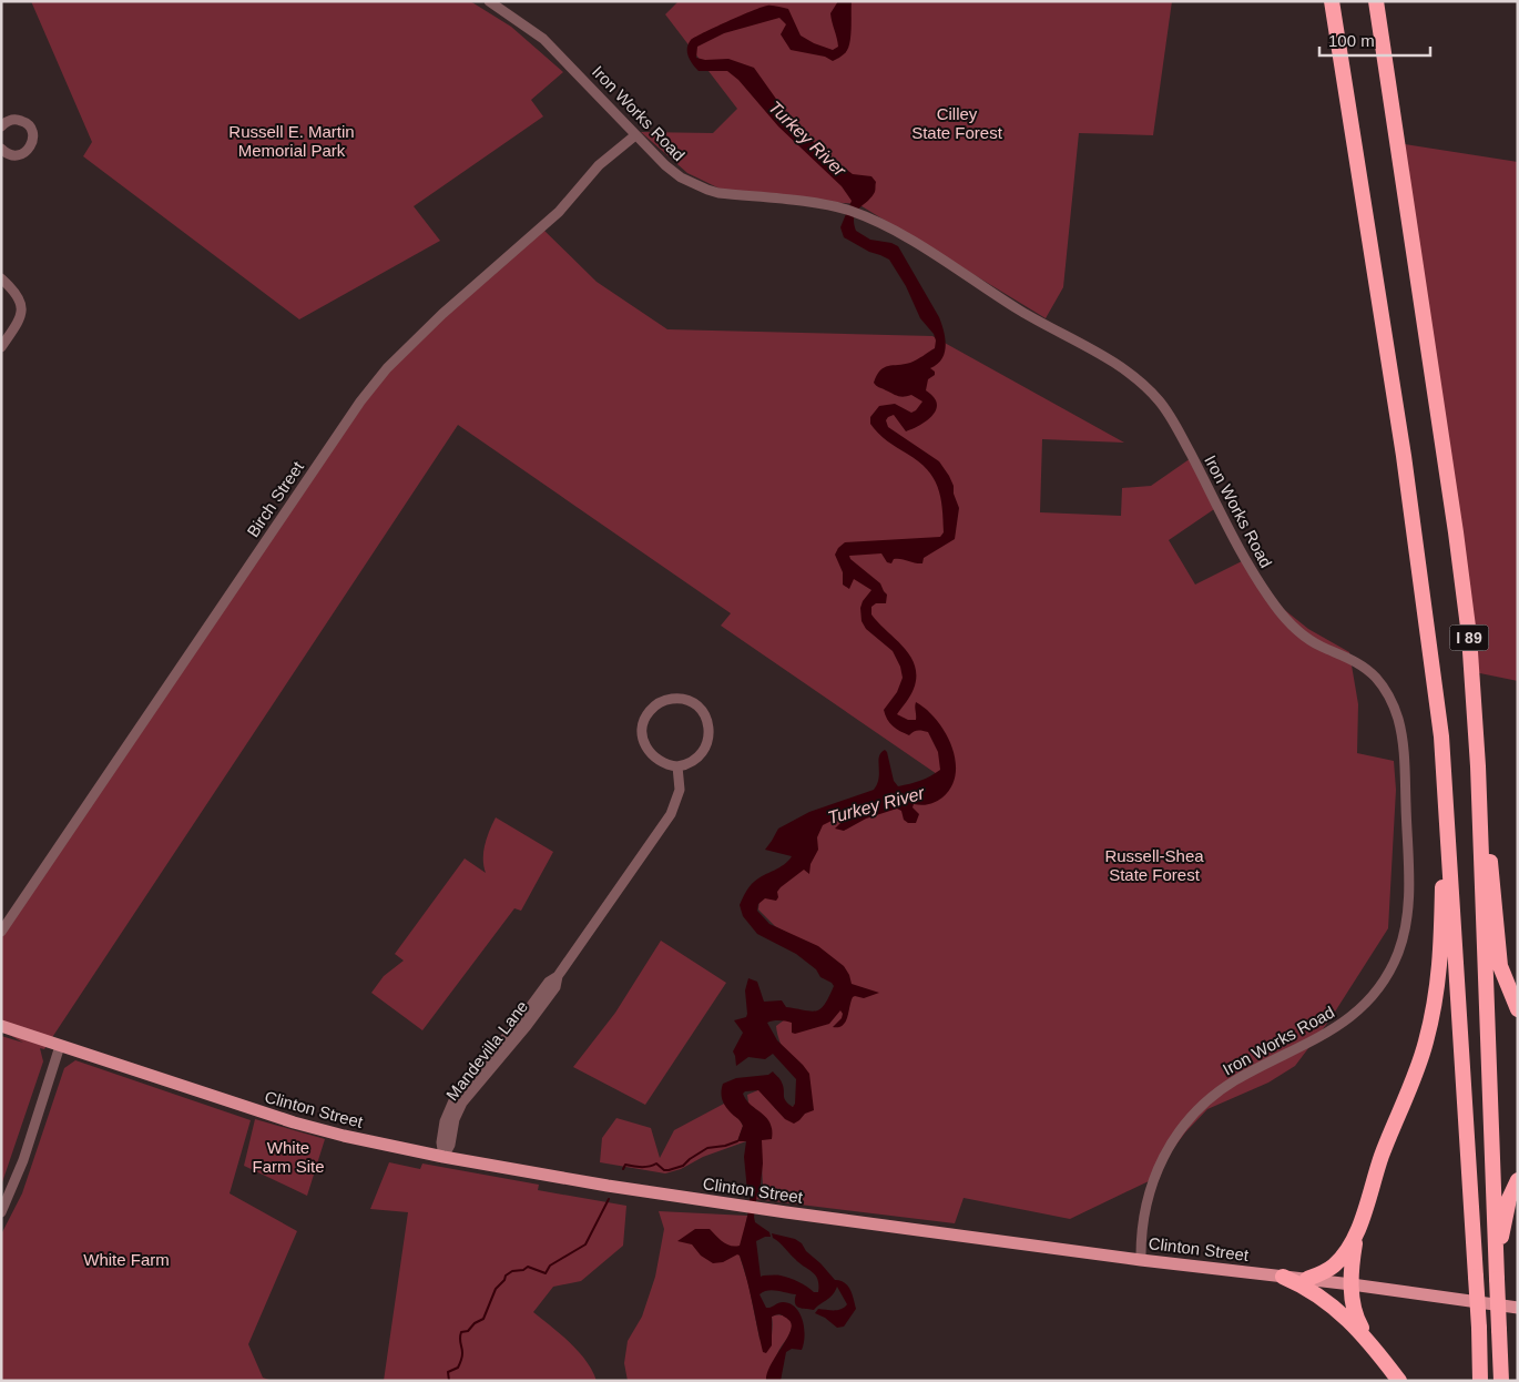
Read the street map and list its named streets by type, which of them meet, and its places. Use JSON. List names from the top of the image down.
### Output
{
  "streets": {
    "highway": ["I 89"],
    "main road": ["Clinton Street"],
    "street": ["Iron Works Road", "Birch Street", "Mandevilla Lane"]
  },
  "crossings": [
    ["Iron Works Road", "Birch Street"],
    ["Iron Works Road", "Clinton Street"],
    ["Mandevilla Lane", "Clinton Street"]
  ],
  "water": ["Turkey River"],
  "parks": [
    "Cilley State Forest",
    "Russell E. Martin Memorial Park",
    "Russell-Shea State Forest",
    "White Farm Site",
    "White Farm"
  ],
  "scale_bar": "100 m"
}
